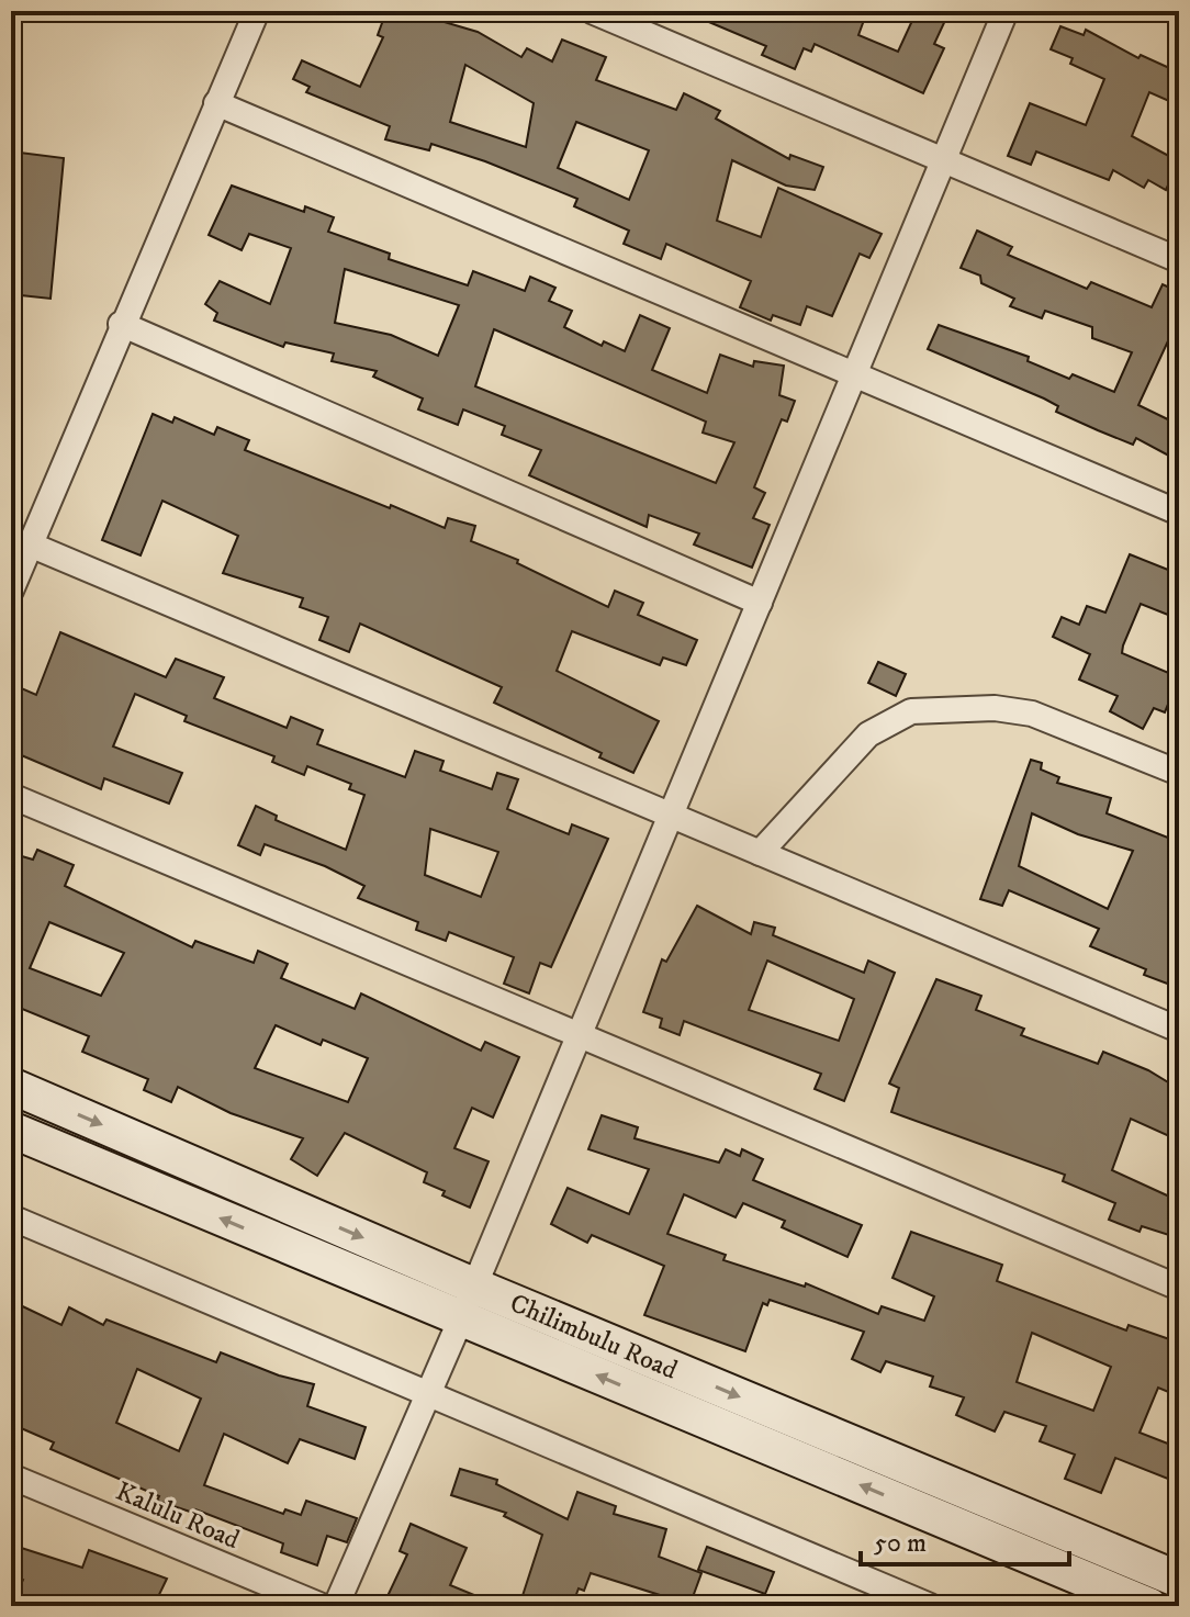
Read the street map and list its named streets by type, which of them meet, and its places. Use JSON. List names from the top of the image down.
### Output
{
  "streets": {
    "main road": ["Chilimbulu Road"],
    "street": ["Kalulu Road"]
  },
  "scale_bar": "50 m"
}
